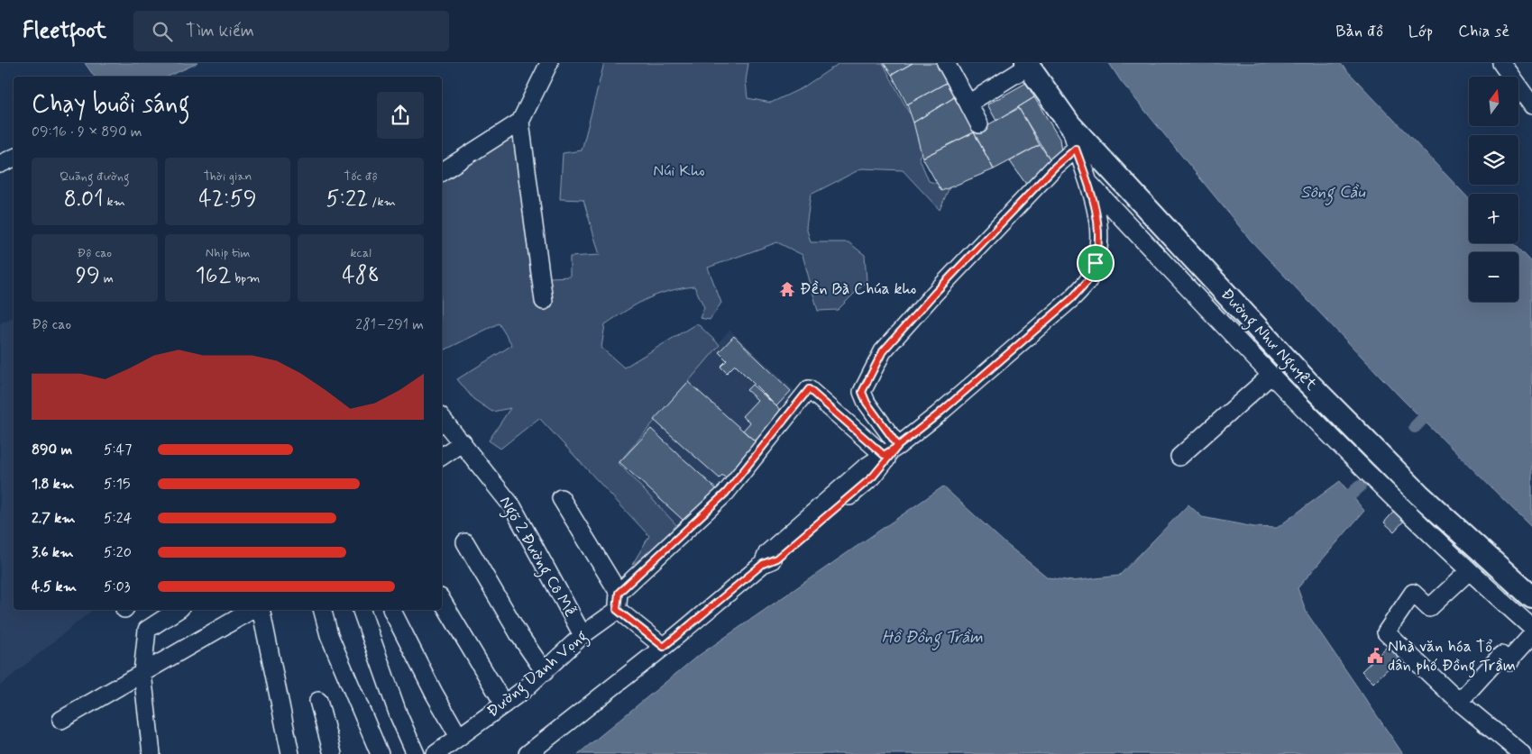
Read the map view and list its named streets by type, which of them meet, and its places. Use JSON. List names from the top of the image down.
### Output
{
  "streets": {
    "main road": ["Đường Như Nguyệt"],
    "street": ["Ngõ 2 Đường Cô Mễ", "Đường Danh Vọng"]
  },
  "crossings": [
    ["Ngõ 2 Đường Cô Mễ", "Đường Danh Vọng"]
  ],
  "water": ["Sông Cầu", "Hồ Đồng Trầm"],
  "parks": ["Núi Kho"],
  "places": {
    "temple": ["Đền Bà Chúa kho"],
    "public building": ["Nhà văn hóa Tổ dân phố Đồng Trầm"]
  },
  "north": "top",
  "page": {
    "header": "Fleetfoot",
    "search": "Tìm kiếm",
    "nav": ["Bản đồ", "Lớp", "Chia sẻ"],
    "map_buttons": ["+", "−"],
    "heading": ["Chạy buổi sáng", "09:16 · 9 × 890 m"],
    "stats": [
      ["Quãng đường", "8.01 km"],
      ["Thời gian", "42:59"],
      ["Tốc độ", "5:22 /km"],
      ["Độ cao", "99 m"],
      ["Nhịp tim", "162 bpm"],
      ["kcal", "488"]
    ],
    "chart": ["Độ cao", "281–291 m"],
    "list": [
      {
        "name": "890 m",
        "note": "5:47"
      },
      {
        "name": "1.8 km",
        "note": "5:15"
      },
      {
        "name": "2.7 km",
        "note": "5:24"
      },
      {
        "name": "3.6 km",
        "note": "5:20"
      },
      {
        "name": "4.5 km",
        "note": "5:03"
      }
    ]
  }
}
